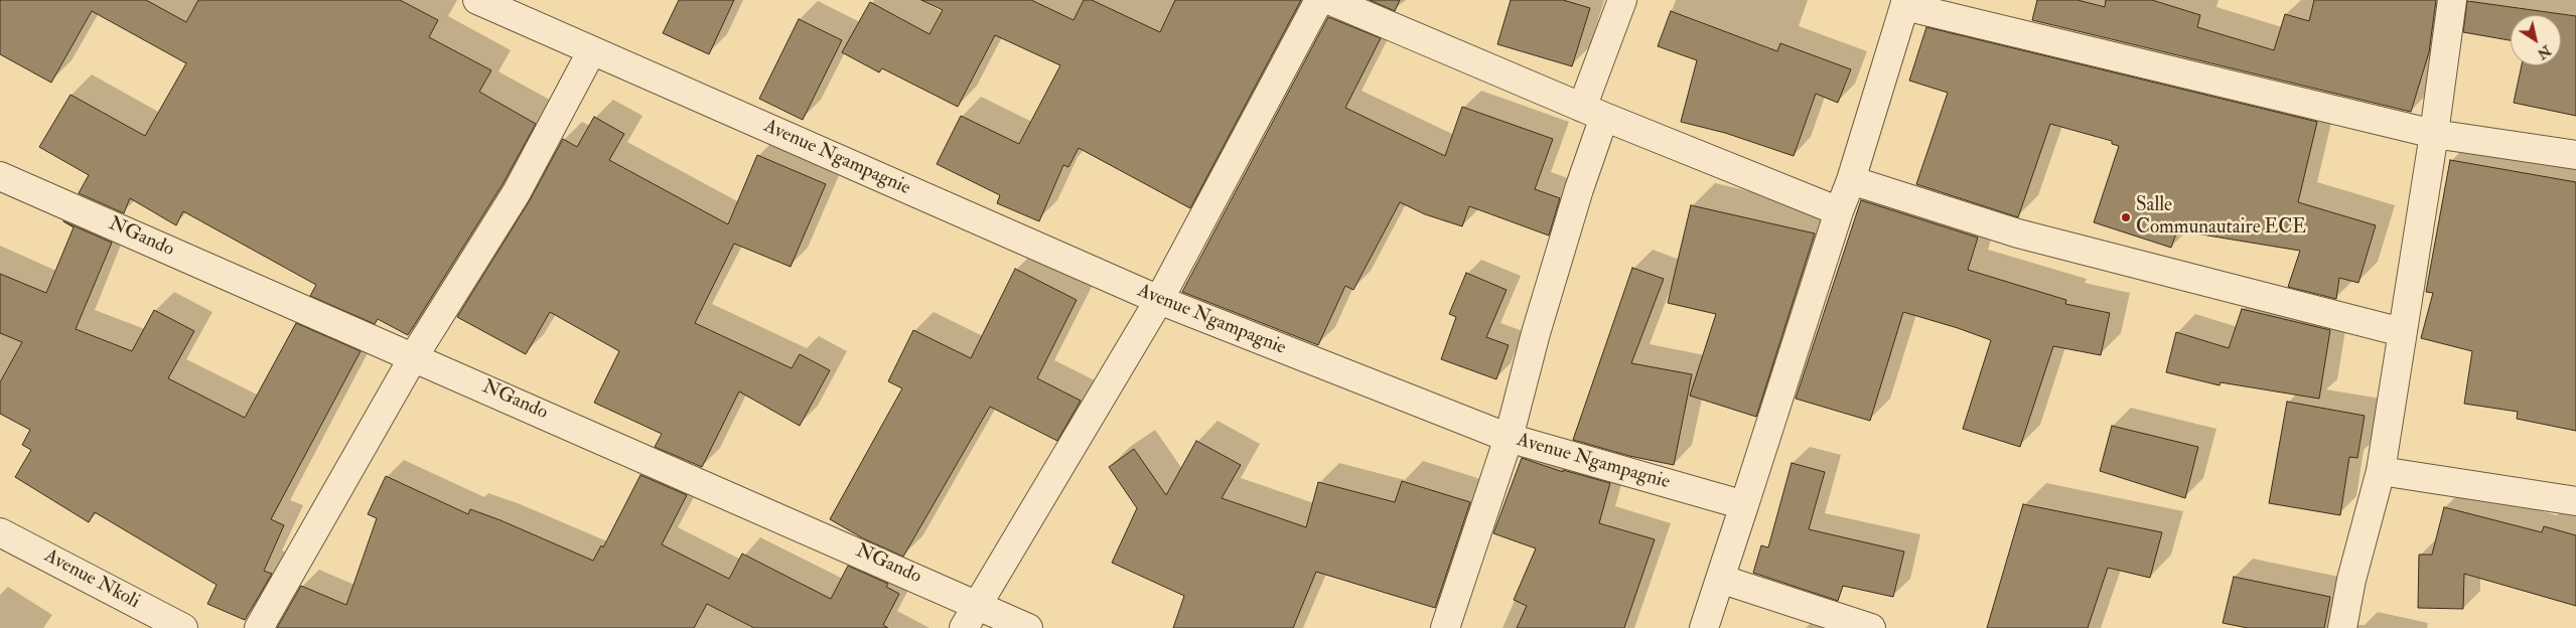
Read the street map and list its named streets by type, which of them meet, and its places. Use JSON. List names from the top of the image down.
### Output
{
  "streets": {
    "street": ["Avenue Ngampagnie", "NGando", "Avenue Nkoli"]
  },
  "places": ["Salle Communautaire ECE"],
  "north": "bottom right"
}
